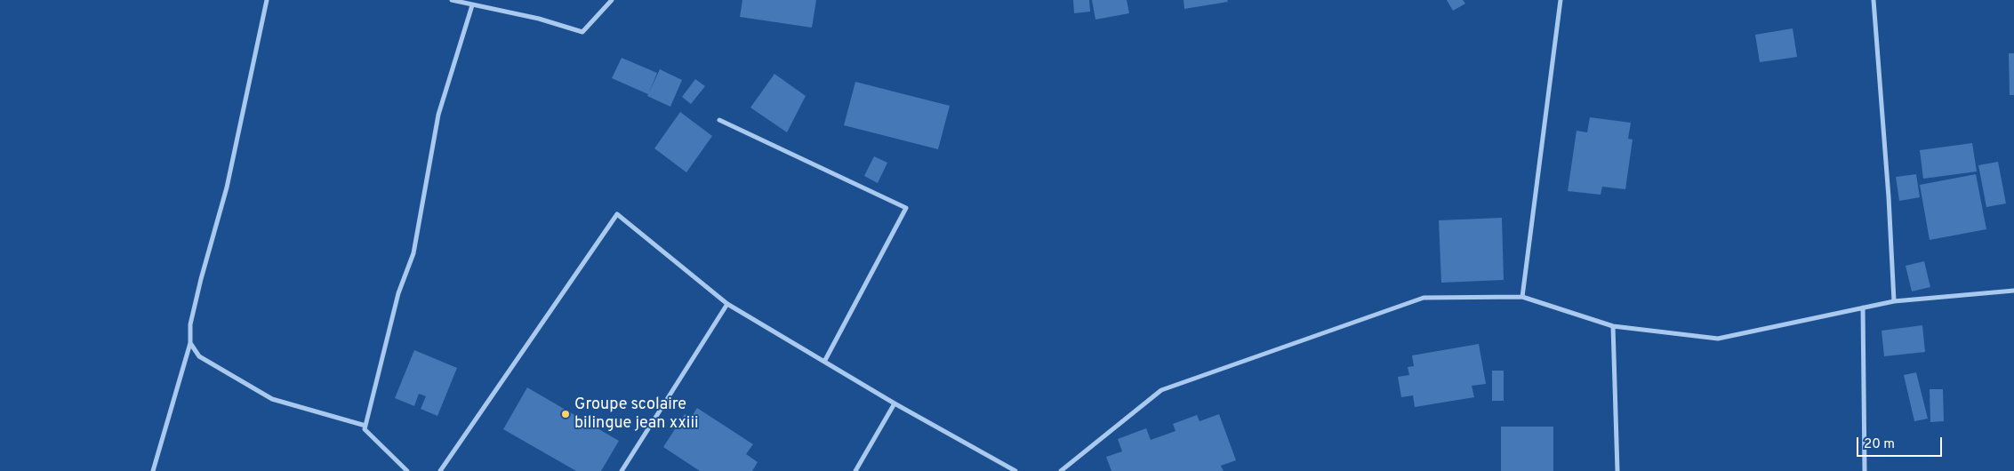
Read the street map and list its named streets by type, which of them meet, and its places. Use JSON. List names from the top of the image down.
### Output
{
  "places": ["Groupe scolaire bilingue jean xxiii"],
  "scale_bar": "20 m"
}
